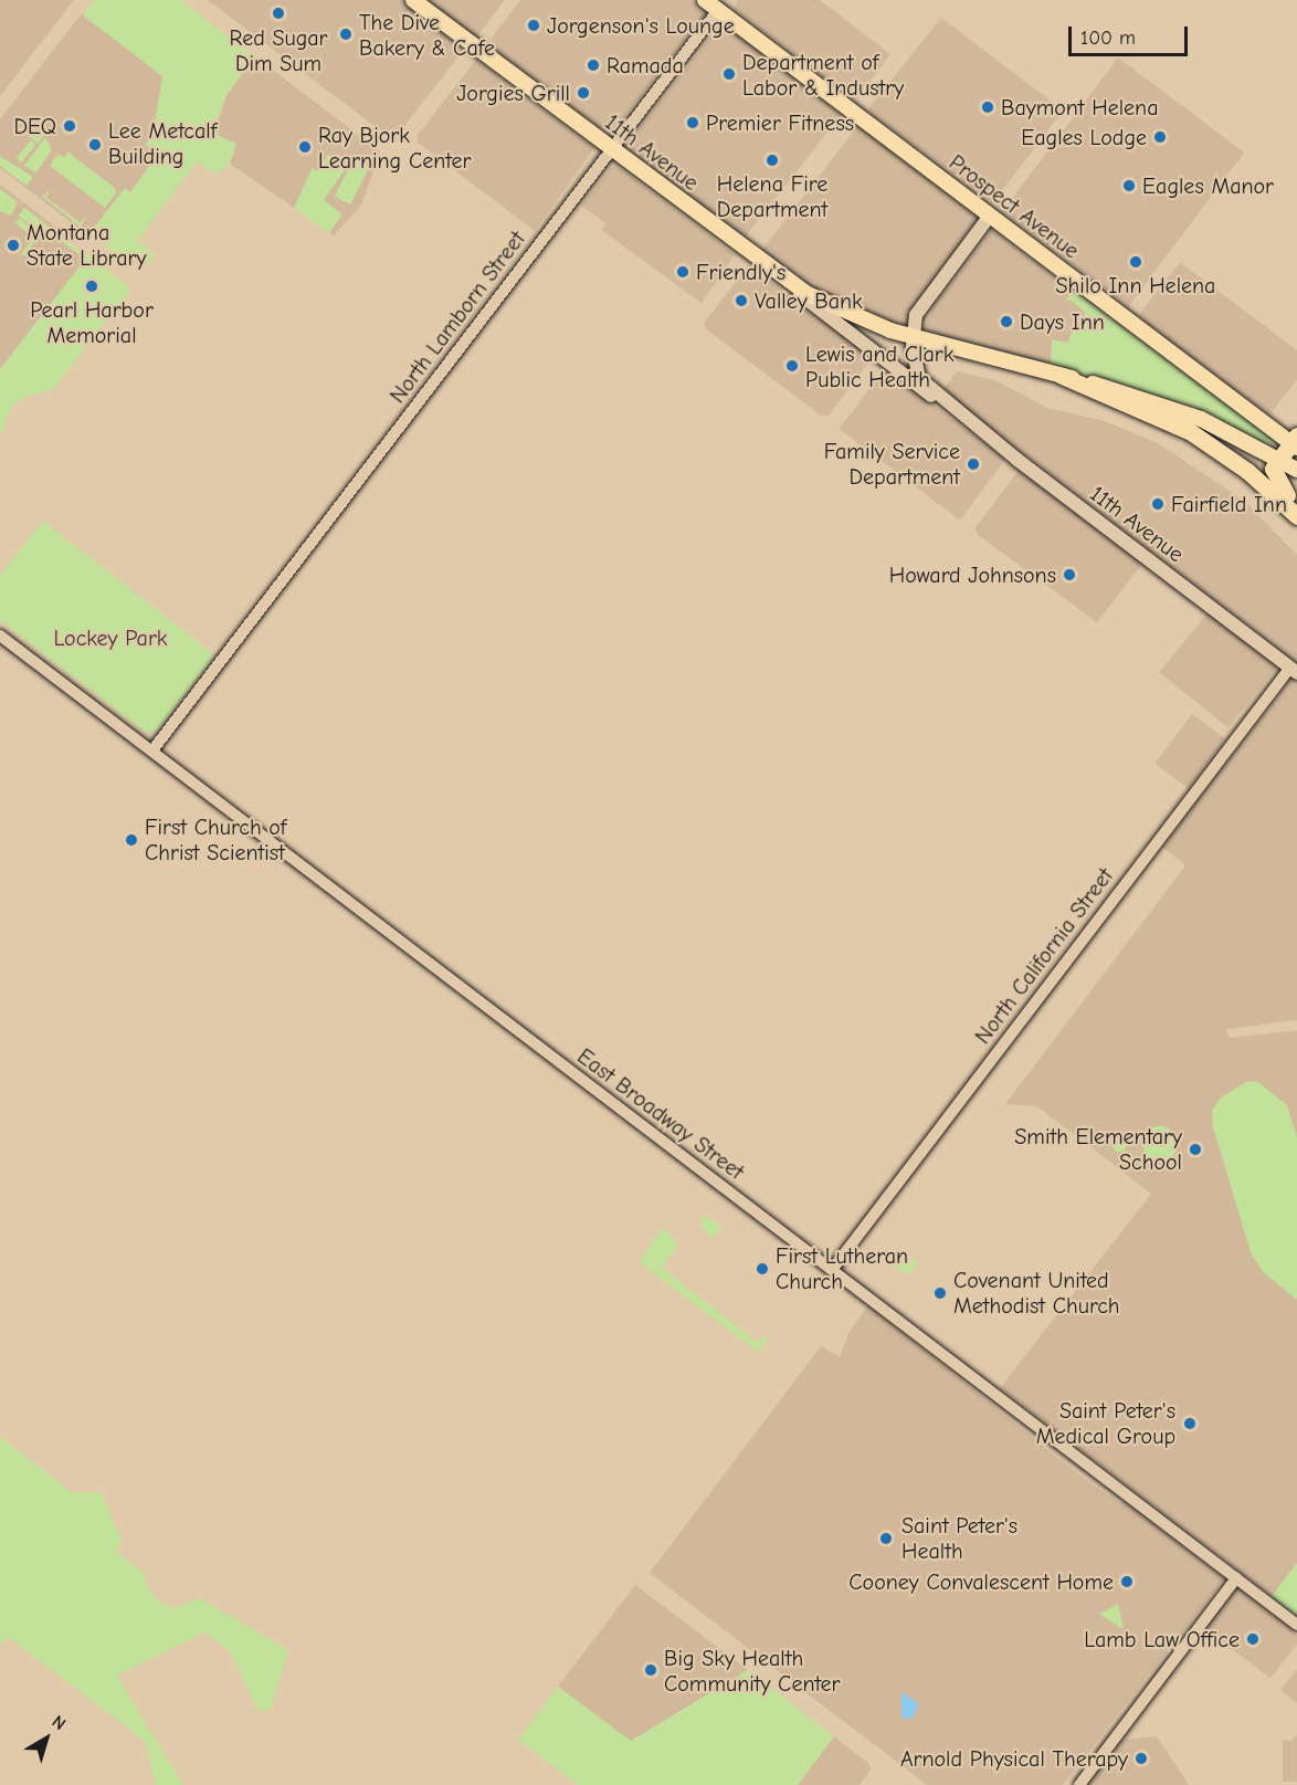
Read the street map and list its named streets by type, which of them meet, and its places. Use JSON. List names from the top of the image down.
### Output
{
  "streets": {
    "highway": ["11th Avenue", "Prospect Avenue"],
    "street": ["North Lamborn Street", "North California Street", "East Broadway Street"]
  },
  "crossings": [
    ["11th Avenue", "North Lamborn Street"],
    ["11th Avenue", "North California Street"],
    ["Prospect Avenue", "North Lamborn Street"],
    ["North Lamborn Street", "East Broadway Street"],
    ["North California Street", "East Broadway Street"]
  ],
  "parks": ["Lockey Park"],
  "places": [
    "Red Sugar Dim Sum",
    "Jorgenson's Lounge",
    "The Dive Bakery & Cafe",
    "Ramada",
    "Department of Labor & Industry",
    "Jorgies Grill",
    "Baymont Helena",
    "Premier Fitness",
    "DEQ",
    "Eagles Lodge",
    "Lee Metcalf Building",
    "Ray Bjork Learning Center",
    "Helena Fire Department",
    "Eagles Manor",
    "Montana State Library",
    "Shilo Inn Helena",
    "Friendly's",
    "Pearl Harbor Memorial",
    "Valley Bank",
    "Days Inn",
    "Lewis and Clark Public Health",
    "Family Service Department",
    "Fairfield Inn",
    "Howard Johnsons",
    "First Church of Christ Scientist",
    "Smith Elementary School",
    "First Lutheran Church",
    "Covenant United Methodist Church",
    "Saint Peter's Medical Group",
    "Saint Peter's Health",
    "Cooney Convalescent Home",
    "Lamb Law Office",
    "Big Sky Health Community Center",
    "Arnold Physical Therapy"
  ],
  "scale_bar": "100 m",
  "north": "top right"
}
